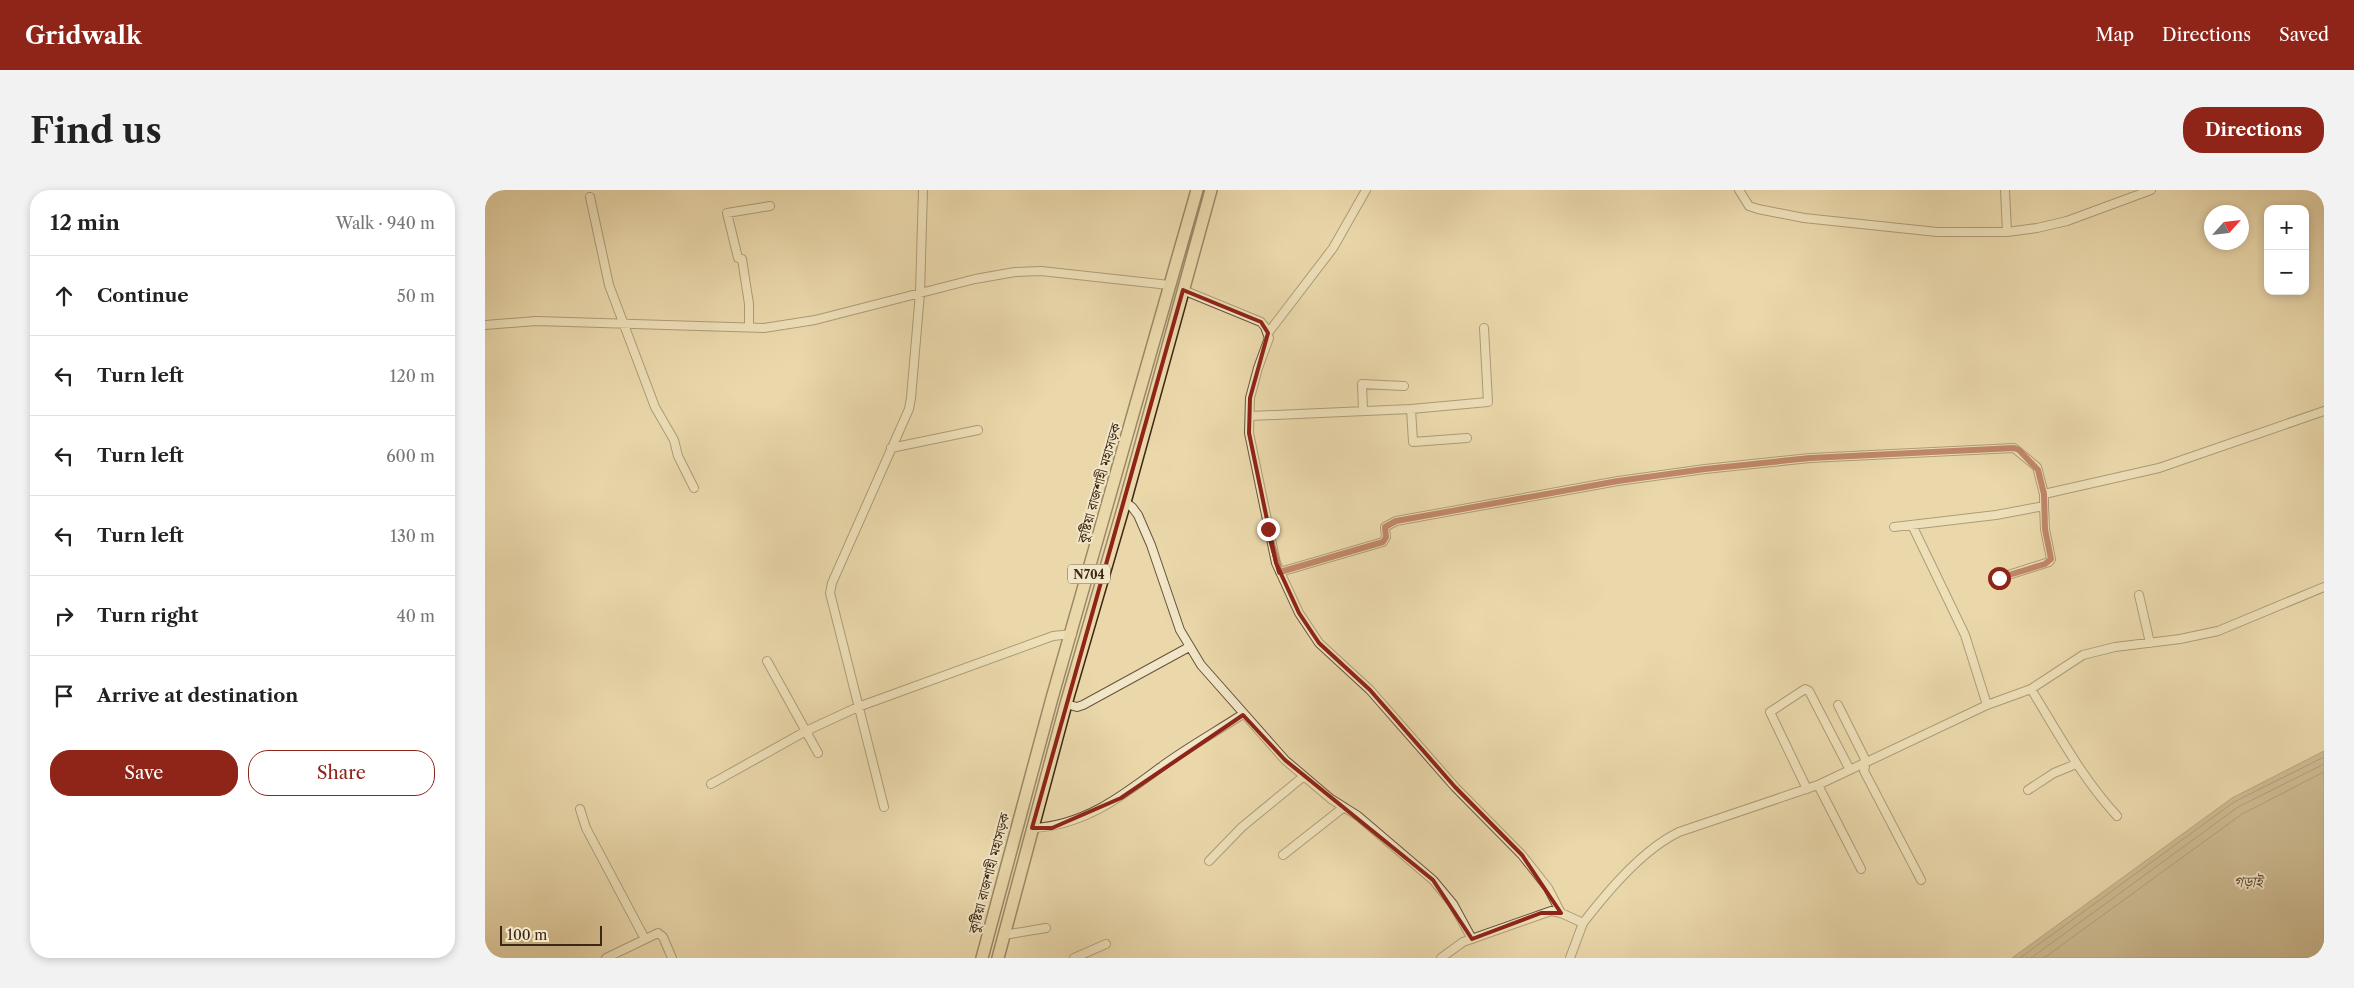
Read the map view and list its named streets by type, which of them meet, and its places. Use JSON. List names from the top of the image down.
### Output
{
  "streets": {
    "highway": ["কুষ্টিয়া রাজশাহী মহাসড়ক", "N704"]
  },
  "water": ["গড়াই"],
  "scale_bar": "100 m",
  "north": "top right",
  "page": {
    "header": "Gridwalk",
    "nav": ["Map", "Directions", "Saved"],
    "buttons": [
      "Directions",
      ["Save", "Share"]
    ],
    "title": "Find us",
    "heading": ["12 min", "Walk · 940 m"],
    "map_buttons": ["+", "−"],
    "list": [
      ["Continue", "50 m"],
      ["Turn left", "120 m"],
      ["Turn left", "600 m"],
      ["Turn left", "130 m"],
      ["Turn right", "40 m"],
      "Arrive at destination"
    ],
    "scale": "100 m"
  }
}
